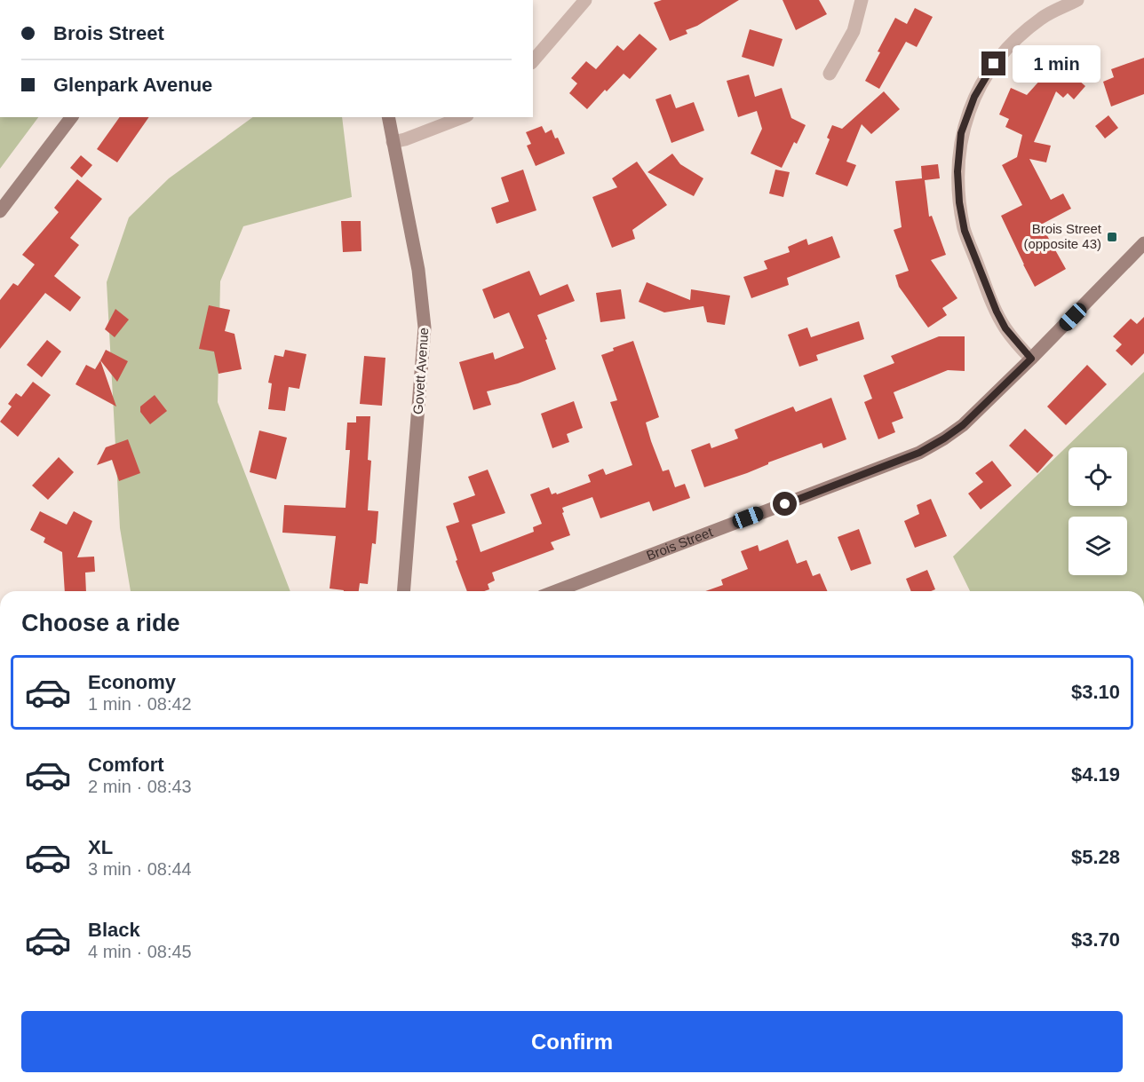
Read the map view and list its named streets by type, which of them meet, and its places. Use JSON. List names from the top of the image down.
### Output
{
  "streets": {
    "main road": ["Govett Avenue", "Brois Street"]
  },
  "places": {
    "transit": ["Brois Street (opposite 43)"]
  },
  "page": {
    "banner": ["Brois Street", "Glenpark Avenue"],
    "bubble": "1 min",
    "heading": "Choose a ride",
    "list": [
      {
        "name": "Economy",
        "note": "1 min · 08:42",
        "value": "$3.10"
      },
      {
        "name": "Comfort",
        "note": "2 min · 08:43",
        "value": "$4.19"
      },
      {
        "name": "XL",
        "note": "3 min · 08:44",
        "value": "$5.28"
      },
      {
        "name": "Black",
        "note": "4 min · 08:45",
        "value": "$3.70"
      }
    ],
    "buttons": "Confirm"
  }
}
